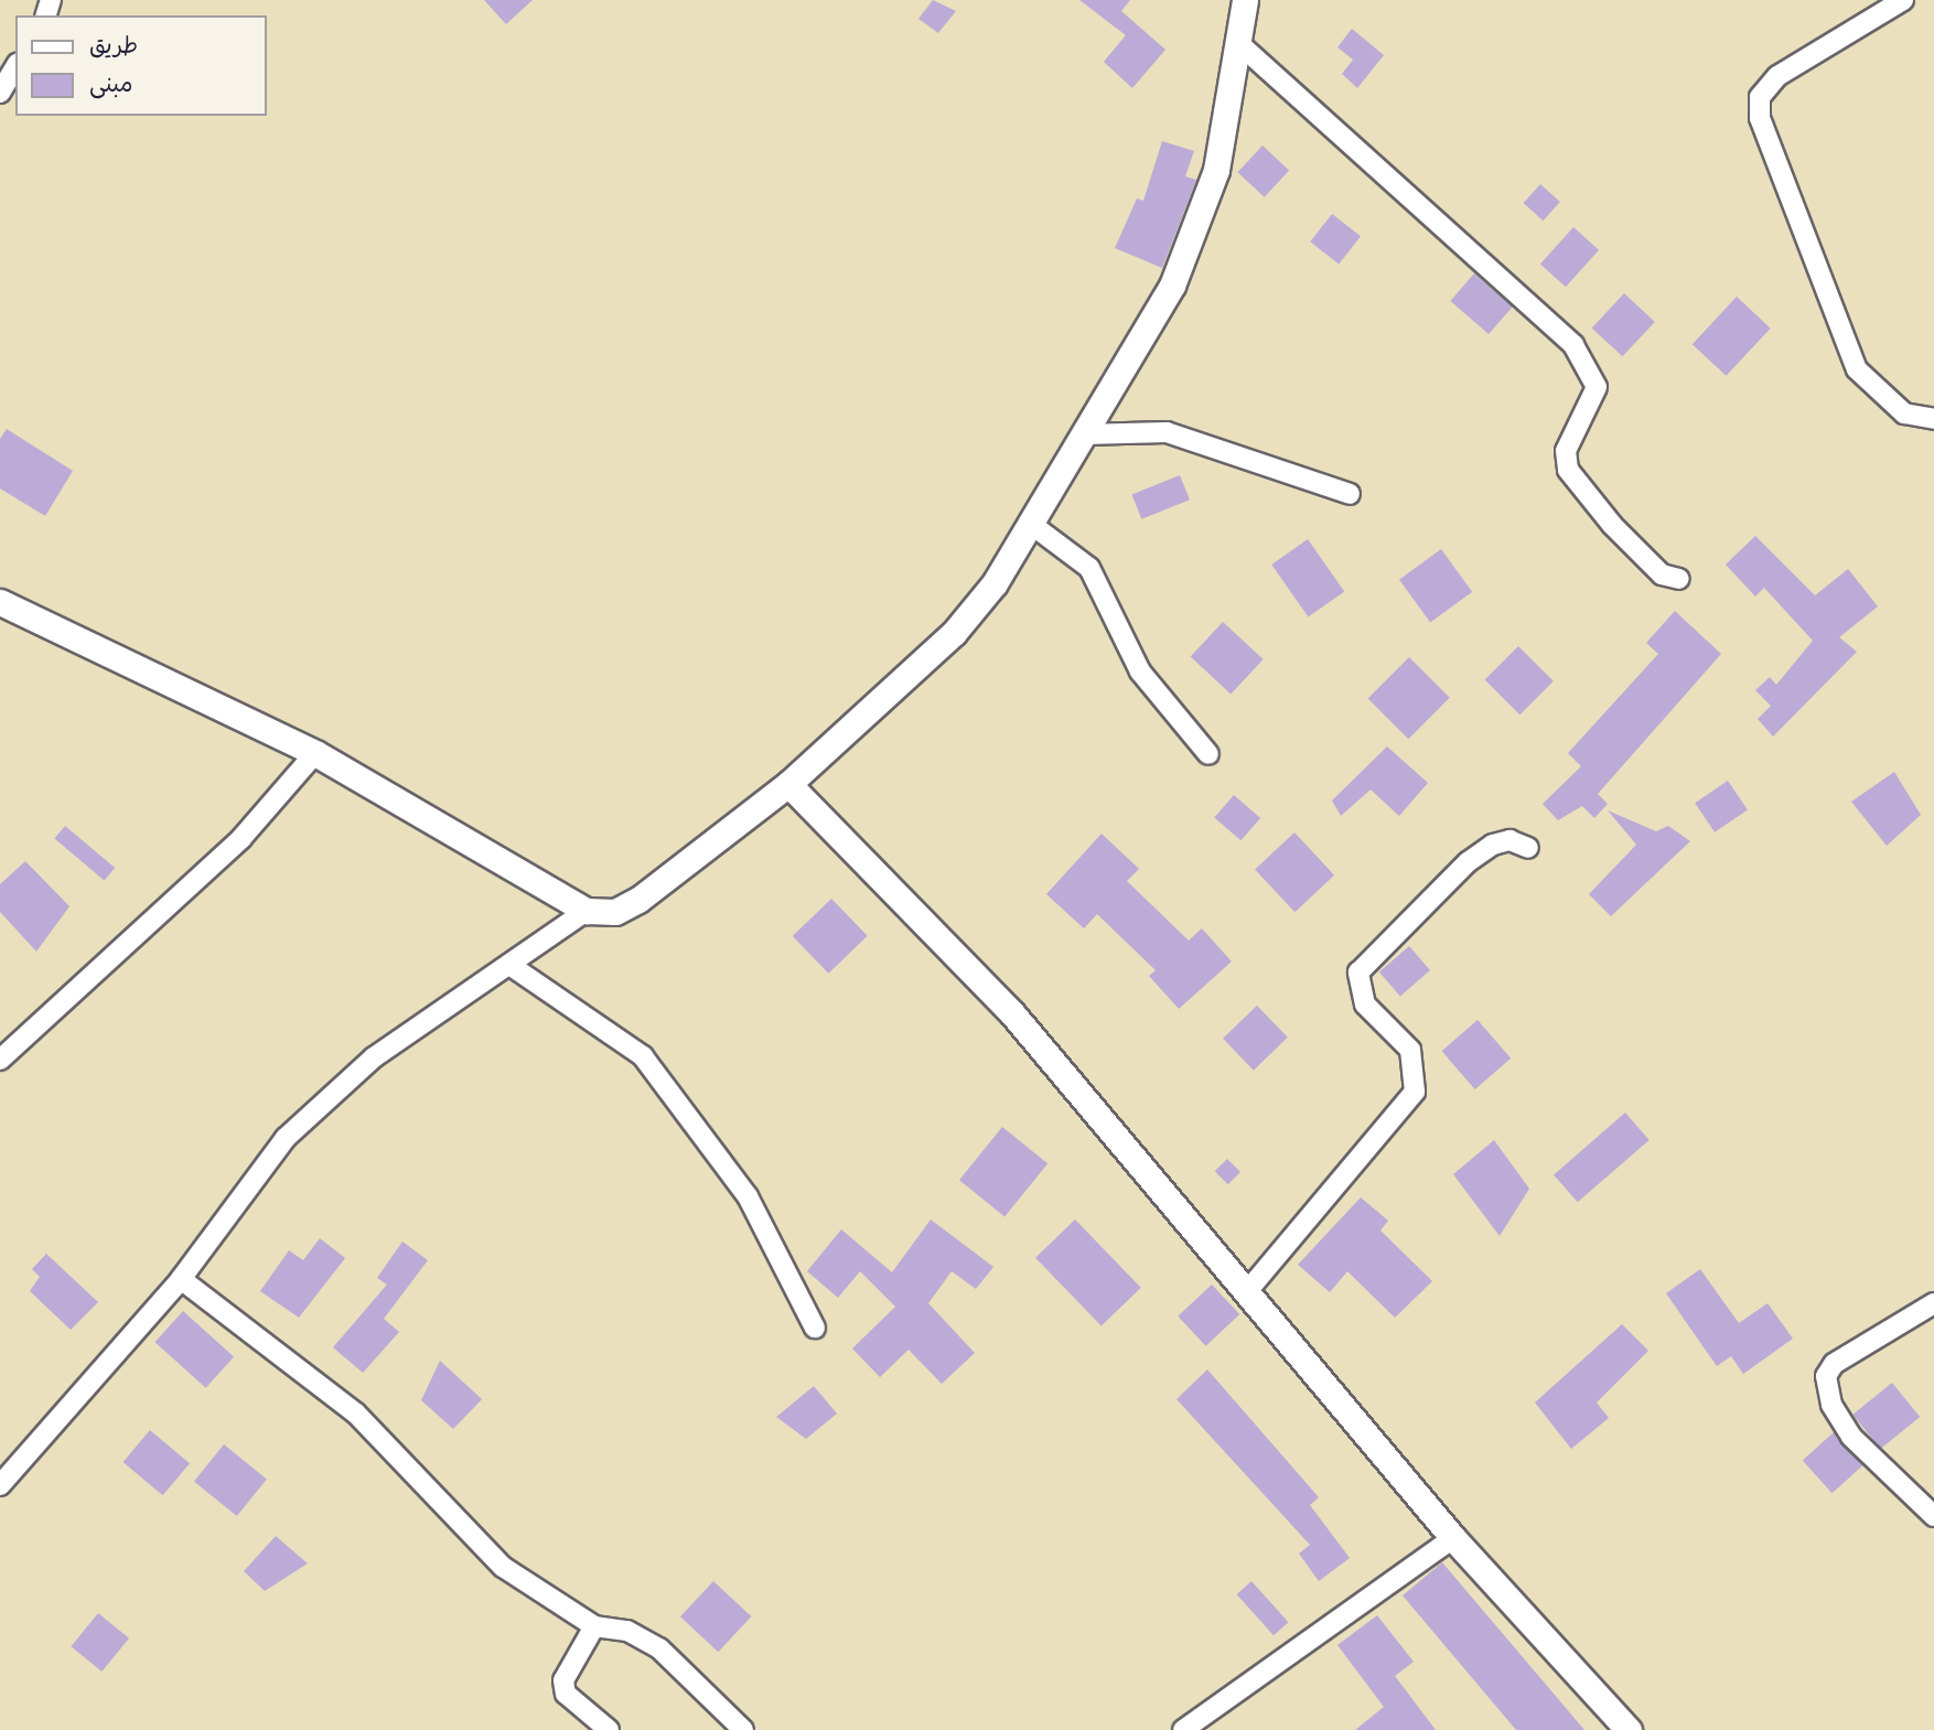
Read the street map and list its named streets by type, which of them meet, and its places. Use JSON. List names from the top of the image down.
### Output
{
  "legend": ["طريق", "مبنى"]
}
